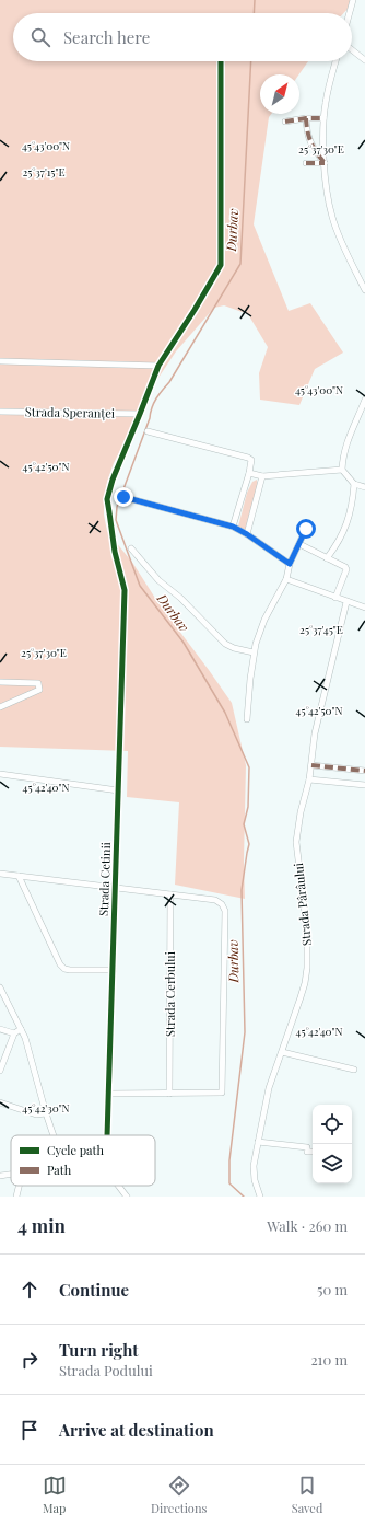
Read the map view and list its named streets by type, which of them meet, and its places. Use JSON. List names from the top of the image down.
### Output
{
  "streets": {
    "street": [
      "Strada Speranței",
      "Strada Cetinii",
      "Strada Pârâului",
      "Strada Cerbului"
    ]
  },
  "crossings": [
    ["Strada Speranței", "Strada Cetinii"]
  ],
  "water": ["Durbav"],
  "legend": ["Cycle path", "Path"],
  "north": "top right",
  "page": {
    "search": "Search here",
    "heading": ["4 min", "Walk · 260 m"],
    "list": [
      ["Continue", "50 m"],
      ["Turn right", "Strada Podului", "210 m"],
      "Arrive at destination"
    ],
    "nav": ["Map", "Directions", "Saved"]
  },
  "coordinates": [
    "45°43'00\"N",
    "25°37'30\"E",
    "25°37'15\"E",
    "45°42'50\"N",
    "25°37'45\"E",
    "45°42'40\"N",
    "45°42'30\"N"
  ]
}
